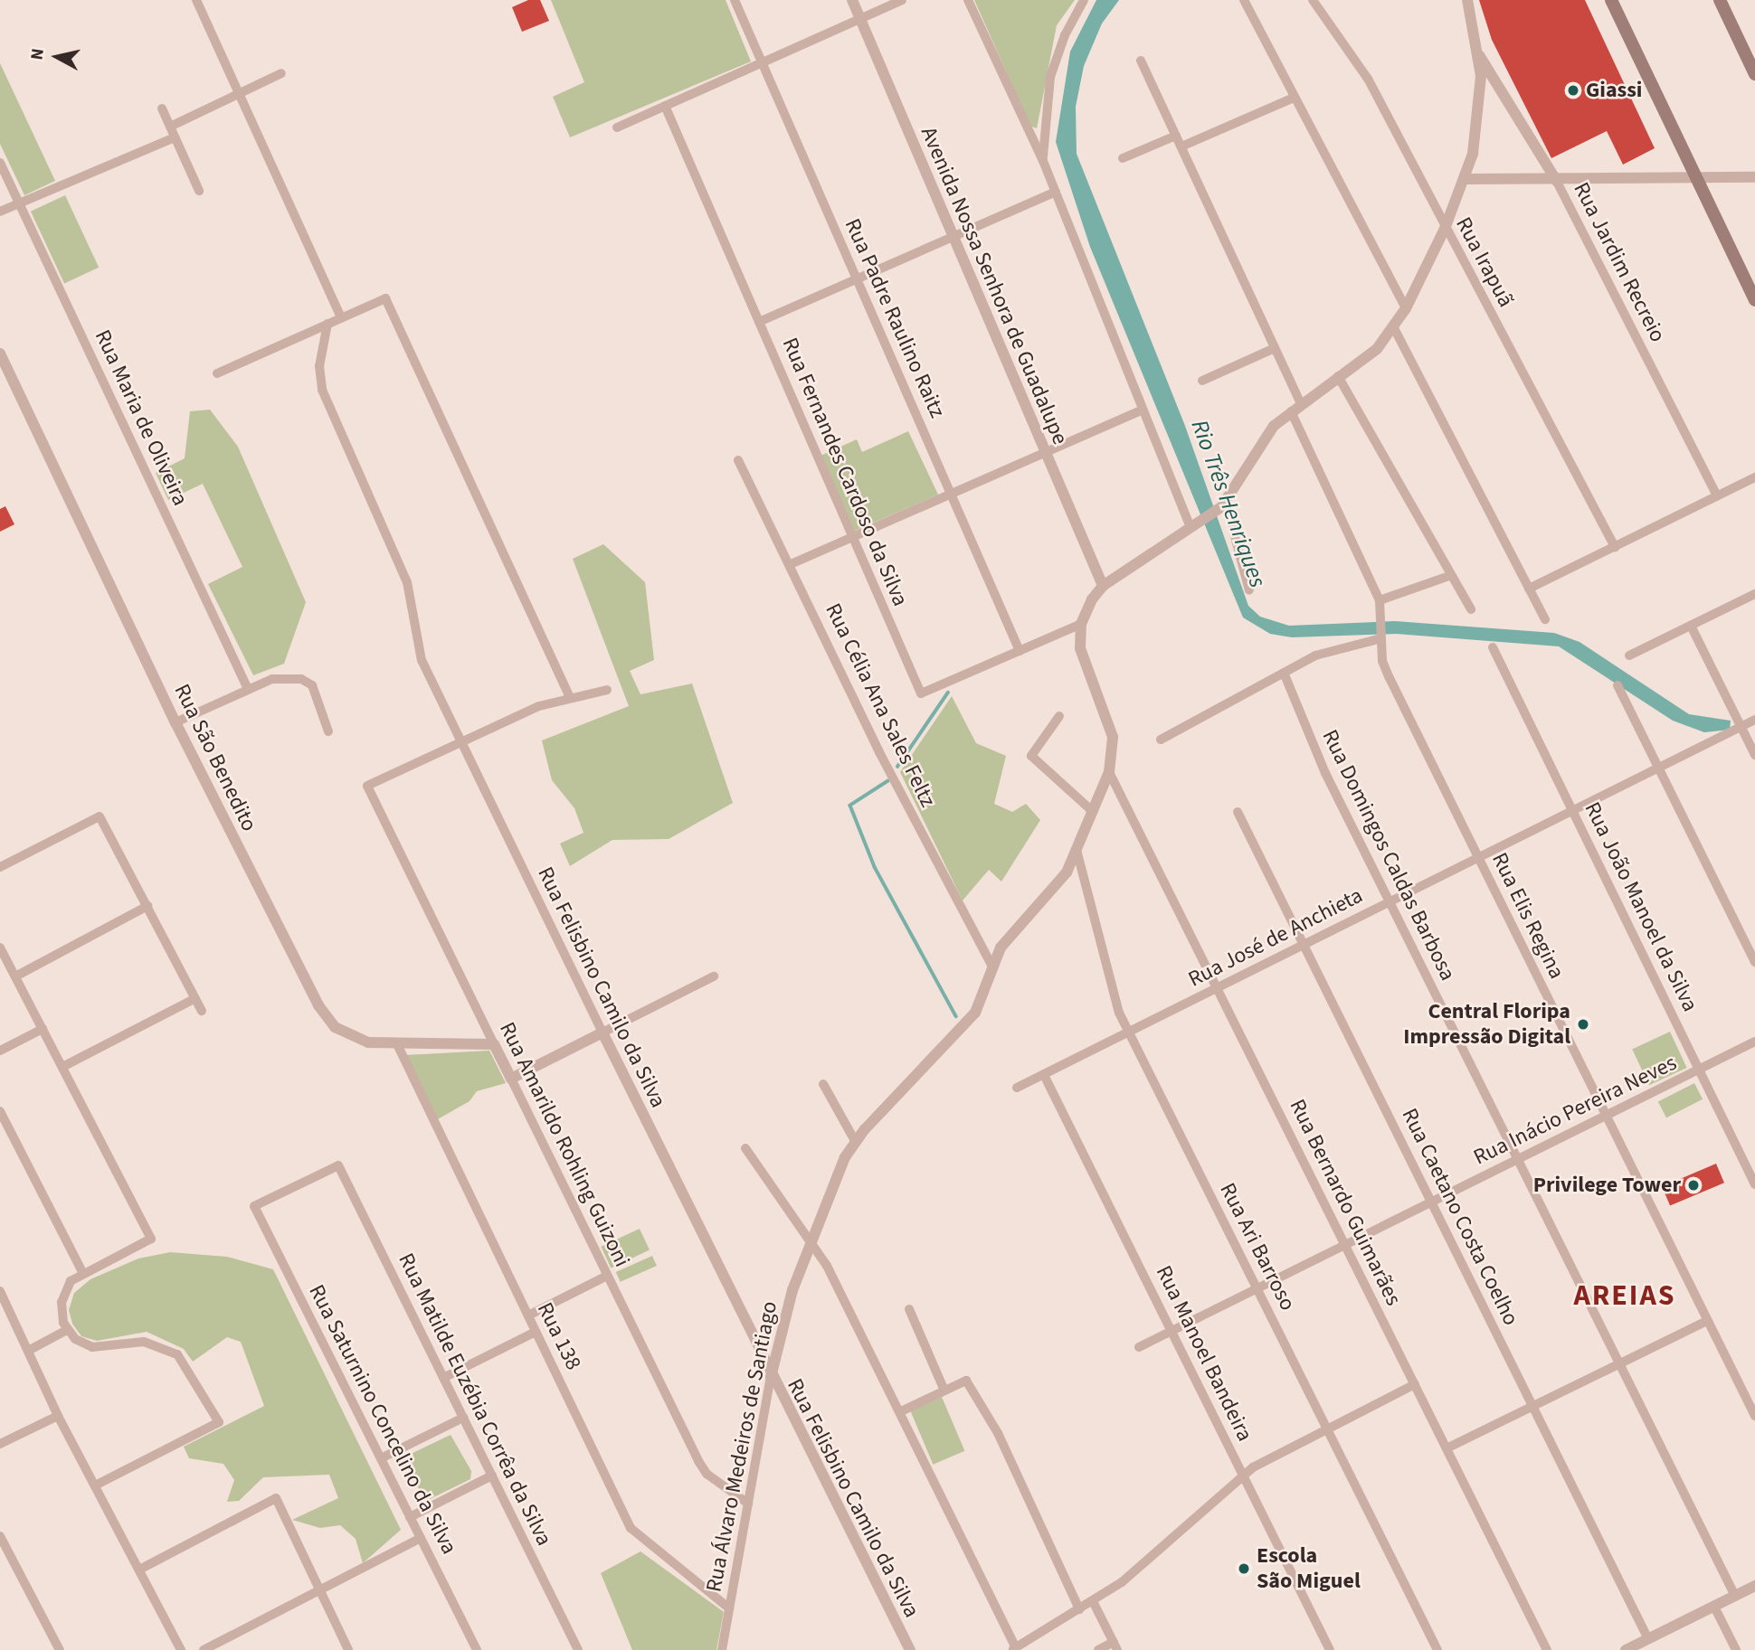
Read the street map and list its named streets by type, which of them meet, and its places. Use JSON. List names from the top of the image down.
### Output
{
  "streets": {
    "street": [
      "Rua Irapuã",
      "Rua Jardim Recreio",
      "Avenida Nossa Senhora de Guadalupe",
      "Rua Padre Raulino Raitz",
      "Rua Maria de Oliveira",
      "Rua Fernandes Cardoso da Silva",
      "Rua Célia Ana Sales Feltz",
      "Rua São Benedito",
      "Rua Domingos Caldas Barbosa",
      "Rua João Manoel da Silva",
      "Rua Elis Regina",
      "Rua José de Anchieta",
      "Rua Felisbino Camilo da Silva",
      "Rua Inácio Pereira Neves",
      "Rua Amarildo Rohling Guizoni",
      "Rua Bernardo Guimarães",
      "Rua Caetano Costa Coelho",
      "Rua Ari Barroso",
      "Rua 138",
      "Rua Manoel Bandeira",
      "Rua Matilde Euzébia Corrêa da Silva",
      "Rua Saturnino Concelino da Silva",
      "Rua Álvaro Medeiros de Santiago"
    ]
  },
  "crossings": [
    ["Rua Padre Raulino Raitz", "Rua Fernandes Cardoso da Silva"],
    ["Rua Fernandes Cardoso da Silva", "Rua Álvaro Medeiros de Santiago"],
    ["Rua Célia Ana Sales Feltz", "Rua Álvaro Medeiros de Santiago"],
    ["Rua São Benedito", "Rua Amarildo Rohling Guizoni"],
    ["Rua São Benedito", "Rua 138"],
    ["Rua Domingos Caldas Barbosa", "Rua José de Anchieta"],
    ["Rua Domingos Caldas Barbosa", "Rua Inácio Pereira Neves"],
    ["Rua João Manoel da Silva", "Rua José de Anchieta"],
    ["Rua João Manoel da Silva", "Rua Inácio Pereira Neves"],
    ["Rua Elis Regina", "Rua José de Anchieta"],
    ["Rua Elis Regina", "Rua Inácio Pereira Neves"],
    ["Rua José de Anchieta", "Rua Bernardo Guimarães"],
    ["Rua José de Anchieta", "Rua Caetano Costa Coelho"],
    ["Rua José de Anchieta", "Rua Ari Barroso"],
    ["Rua José de Anchieta", "Rua Manoel Bandeira"],
    ["Rua Felisbino Camilo da Silva", "Rua Amarildo Rohling Guizoni"],
    ["Rua Felisbino Camilo da Silva", "Rua Álvaro Medeiros de Santiago"],
    ["Rua Inácio Pereira Neves", "Rua Bernardo Guimarães"],
    ["Rua Inácio Pereira Neves", "Rua Caetano Costa Coelho"],
    ["Rua Inácio Pereira Neves", "Rua Ari Barroso"],
    ["Rua Inácio Pereira Neves", "Rua Manoel Bandeira"],
    ["Rua Amarildo Rohling Guizoni", "Rua Álvaro Medeiros de Santiago"],
    ["Rua Bernardo Guimarães", "Rua Álvaro Medeiros de Santiago"],
    ["Rua Ari Barroso", "Rua Álvaro Medeiros de Santiago"],
    ["Rua 138", "Rua Álvaro Medeiros de Santiago"],
    ["Rua Matilde Euzébia Corrêa da Silva", "Rua Saturnino Concelino da Silva"]
  ],
  "districts": ["AREIAS"],
  "water": ["Rio Três Henriques"],
  "places": [
    "Giassi",
    "Central Floripa Impressão Digital",
    "Privilege Tower",
    "Escola São Miguel"
  ],
  "north": "left"
}
